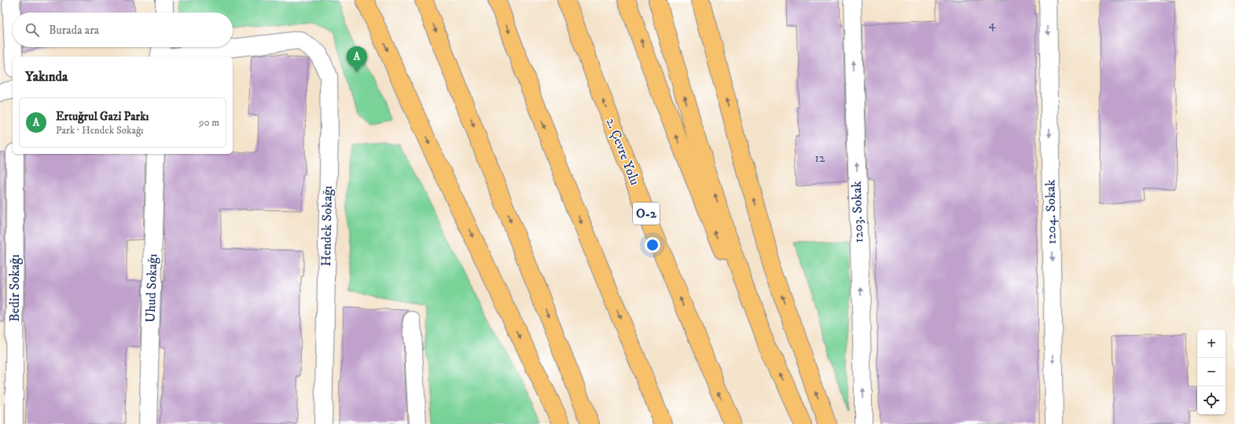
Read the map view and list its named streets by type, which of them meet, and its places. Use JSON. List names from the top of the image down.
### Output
{
  "streets": {
    "highway": ["2. Çevre Yolu", "O-2"],
    "street": [
      "1203. Sokak",
      "1204. Sokak",
      "Hendek Sokağı",
      "Bedir Sokağı",
      "Uhud Sokağı"
    ]
  },
  "one_way": ["1203. Sokak", "1204. Sokak"],
  "house_numbers": ["4", "12"],
  "page": {
    "search": "Burada ara",
    "pins": "A",
    "heading": "Yakında",
    "list": [
      {
        "mark": "A",
        "name": "Ertuğrul Gazi Parkı",
        "note": "Park · Hendek Sokağı",
        "value": "90 m"
      }
    ],
    "map_buttons": ["+", "−"]
  }
}
